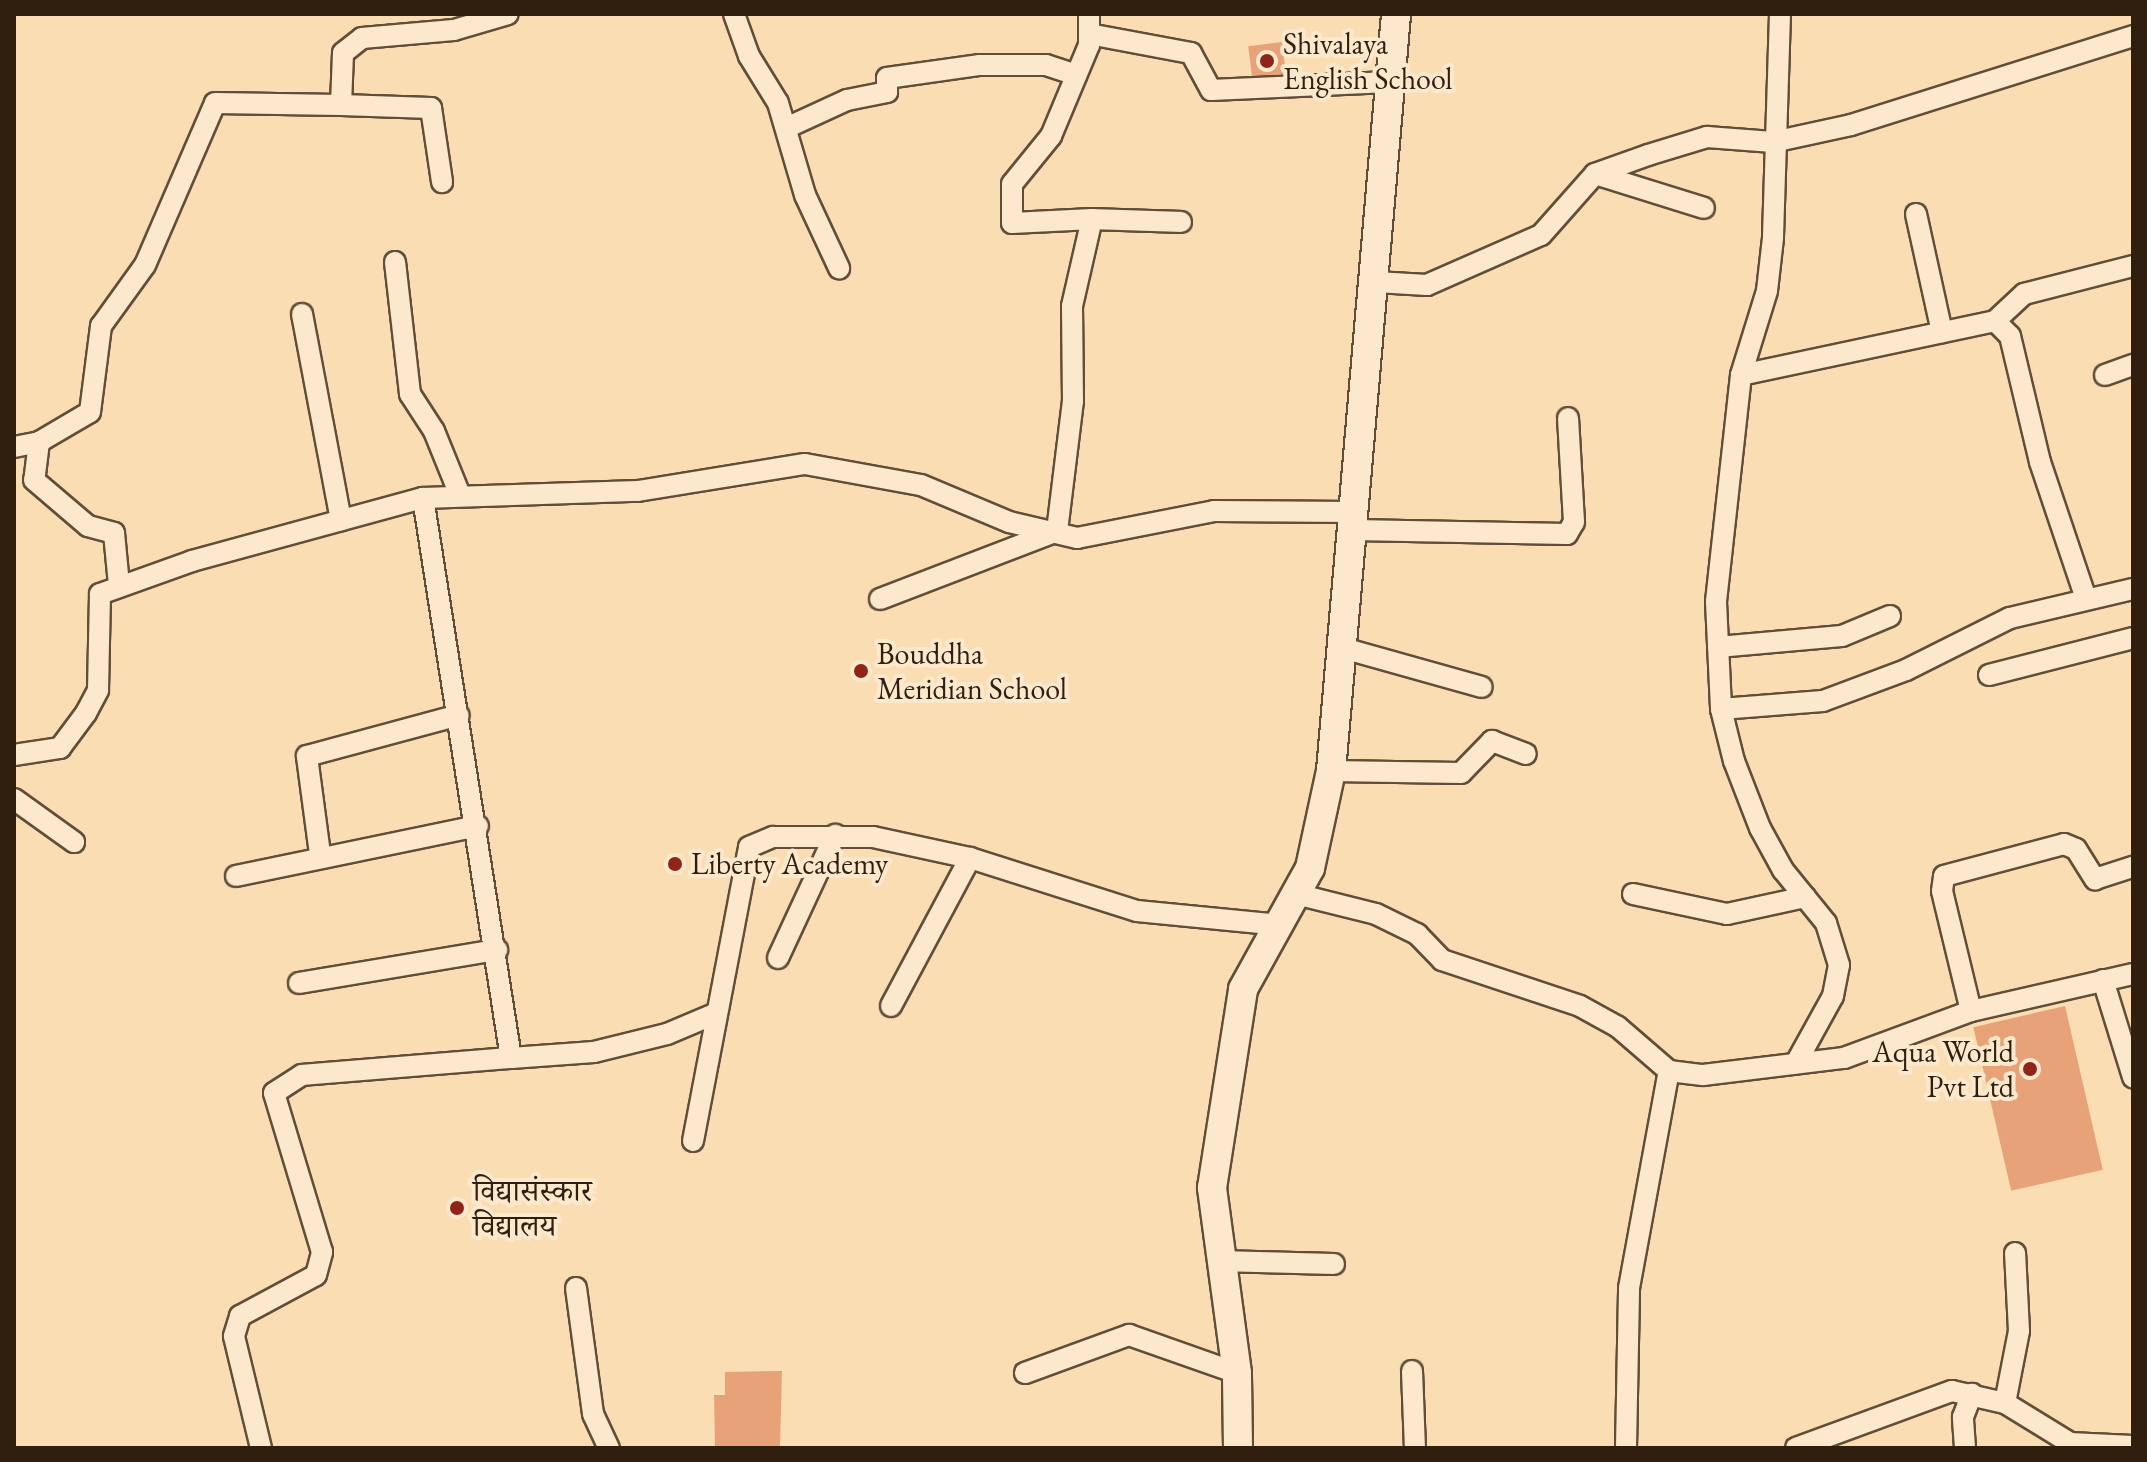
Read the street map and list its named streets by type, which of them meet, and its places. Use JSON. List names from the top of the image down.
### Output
{
  "places": [
    "Shivalaya English School",
    "Bouddha Meridian School",
    "Liberty Academy",
    "Aqua World Pvt Ltd",
    "विद्यासंस्कार विद्यालय"
  ]
}
